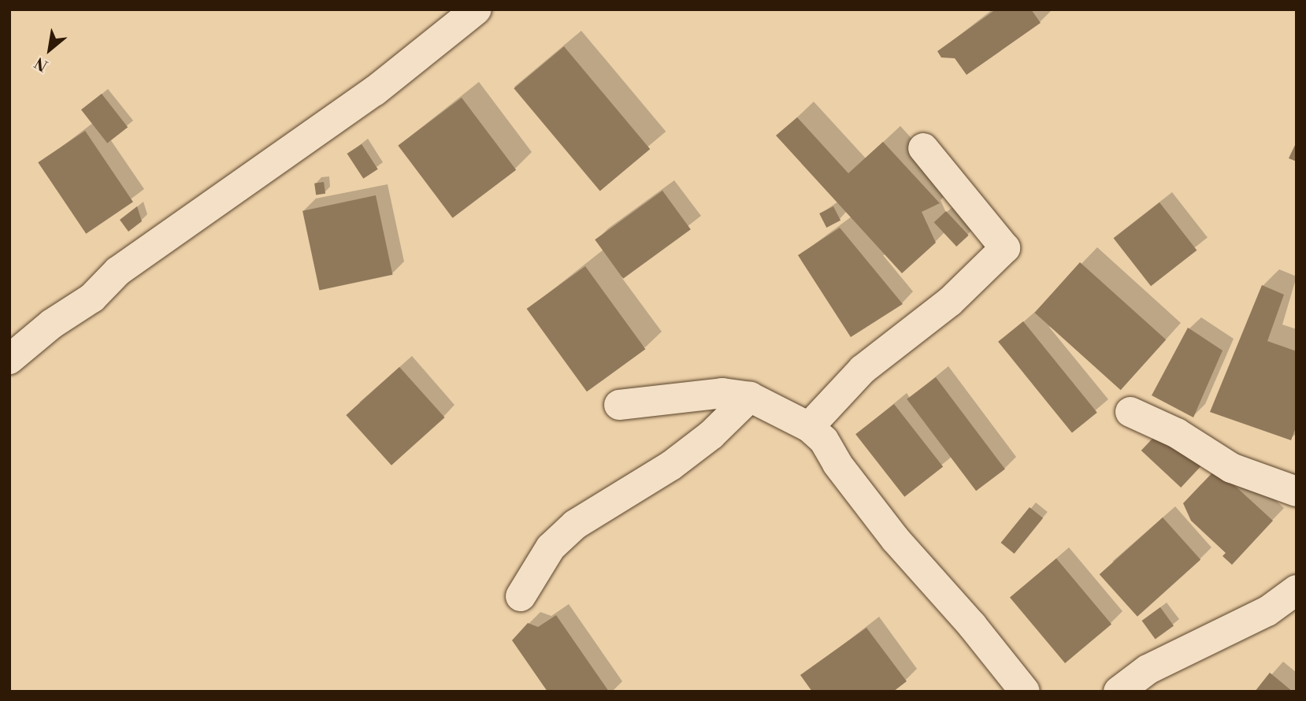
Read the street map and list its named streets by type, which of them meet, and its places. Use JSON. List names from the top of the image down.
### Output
{
  "north": "bottom left"
}
